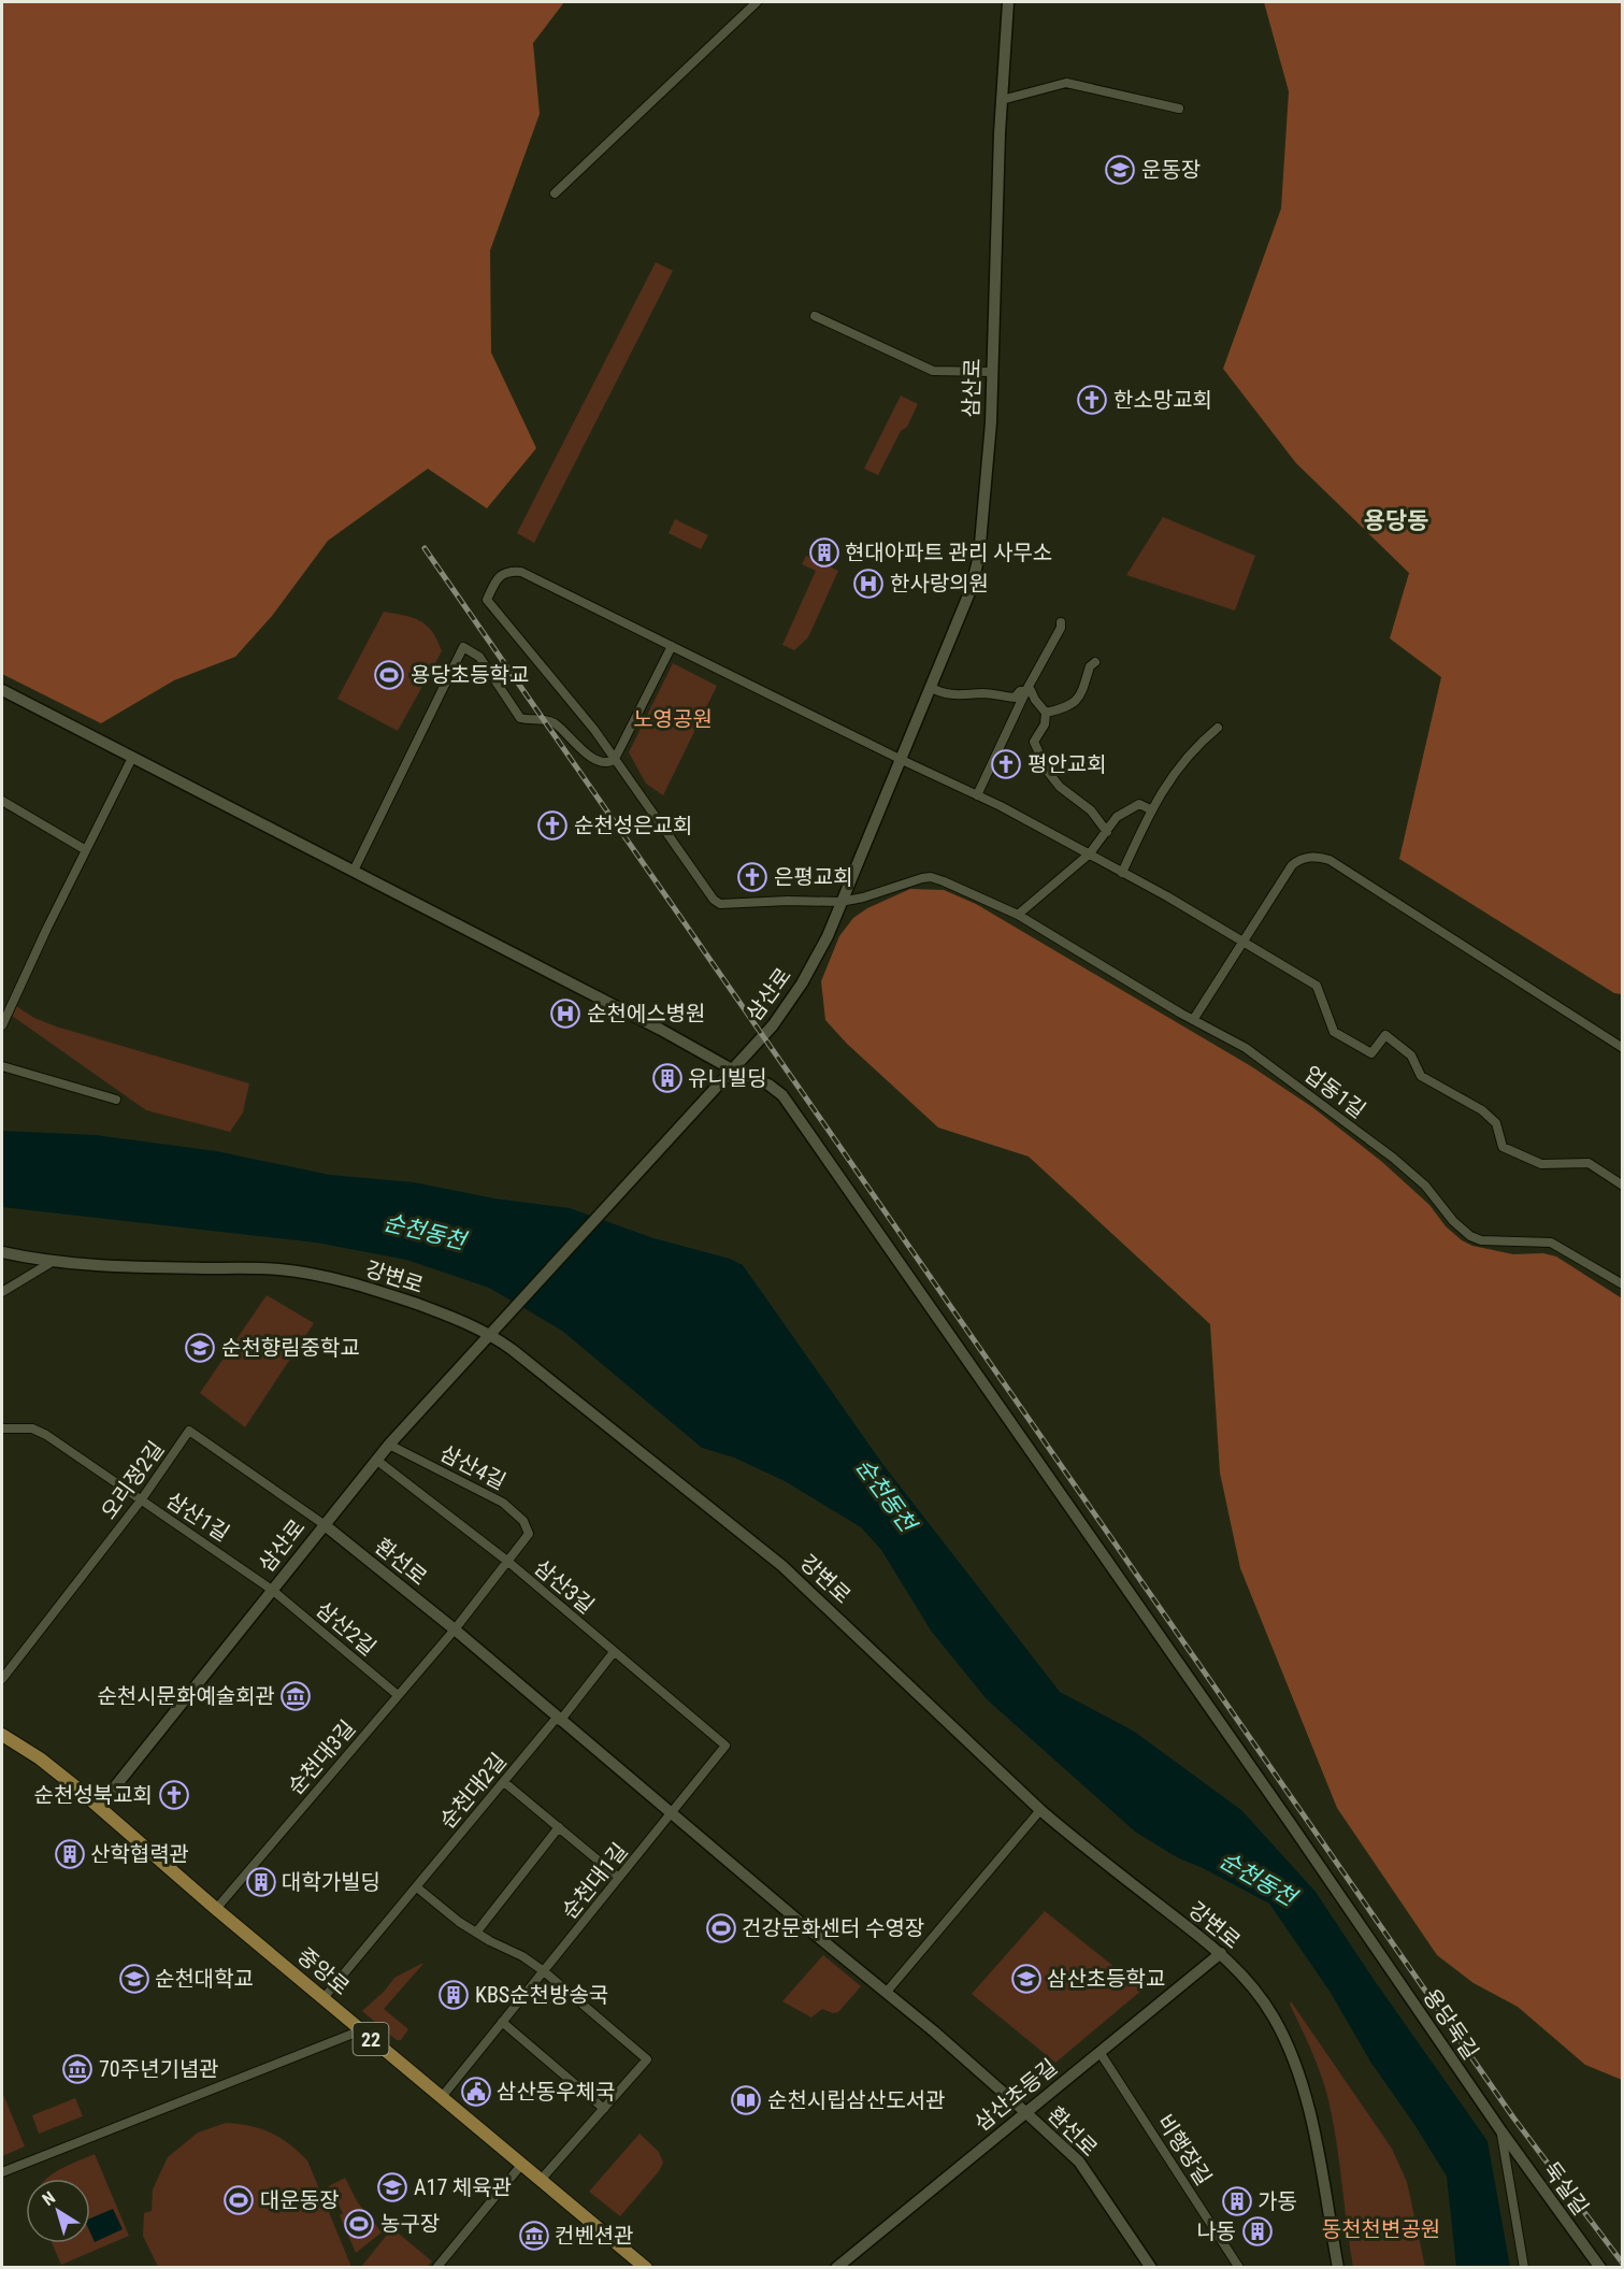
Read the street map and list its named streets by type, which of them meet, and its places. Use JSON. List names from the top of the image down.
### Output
{
  "streets": {
    "main road": [
      "삼산로",
      "강변로",
      "환선로",
      "중앙로",
      "용당둑길",
      "22",
      "삼산초등길",
      "둑실길"
    ],
    "street": [
      "업동1길",
      "삼산4길",
      "오리정2길",
      "삼산1길",
      "삼산3길",
      "삼산2길",
      "순천대3길",
      "순천대2길",
      "순천대1길",
      "비행장길"
    ]
  },
  "crossings": [
    ["삼산로", "업동1길"],
    ["삼산로", "강변로"],
    ["삼산로", "삼산4길"],
    ["삼산로", "오리정2길"],
    ["삼산로", "삼산1길"],
    ["삼산로", "환선로"],
    ["삼산로", "삼산3길"],
    ["삼산로", "삼산2길"],
    ["삼산로", "중앙로"],
    ["삼산로", "용당둑길"],
    ["강변로", "삼산초등길"],
    ["삼산4길", "삼산3길"],
    ["오리정2길", "삼산1길"],
    ["오리정2길", "환선로"],
    ["삼산1길", "삼산2길"],
    ["환선로", "삼산3길"],
    ["환선로", "순천대3길"],
    ["환선로", "순천대2길"],
    ["환선로", "순천대1길"],
    ["환선로", "삼산초등길"],
    ["삼산3길", "순천대1길"],
    ["삼산2길", "순천대3길"],
    ["순천대3길", "중앙로"],
    ["순천대2길", "중앙로"],
    ["순천대1길", "중앙로"],
    ["용당둑길", "둑실길"],
    ["삼산초등길", "비행장길"]
  ],
  "districts": ["용당동"],
  "water": ["순천동천"],
  "parks": ["노영공원", "동천천변공원"],
  "places": {
    "school or university": [
      "운동장",
      "순천향림중학교",
      "순천대학교",
      "삼산초등학교",
      "A17 체육관"
    ],
    "church": [
      "한소망교회",
      "평안교회",
      "순천성은교회",
      "은평교회",
      "순천성북교회"
    ],
    "building": [
      "현대아파트 관리 사무소",
      "유니빌딩",
      "산학협력관",
      "대학가빌딩",
      "KBS순천방송국",
      "가동",
      "나동"
    ],
    "hospital": ["한사랑의원", "순천에스병원"],
    "sports": [
      "용당초등학교",
      "건강문화센터 수영장",
      "대운동장",
      "농구장"
    ],
    "museum": ["순천시문화예술회관", "70주년기념관", "컨벤션관"],
    "public building": ["삼산동우체국"],
    "library": ["순천시립삼산도서관"]
  },
  "north": "top left"
}
